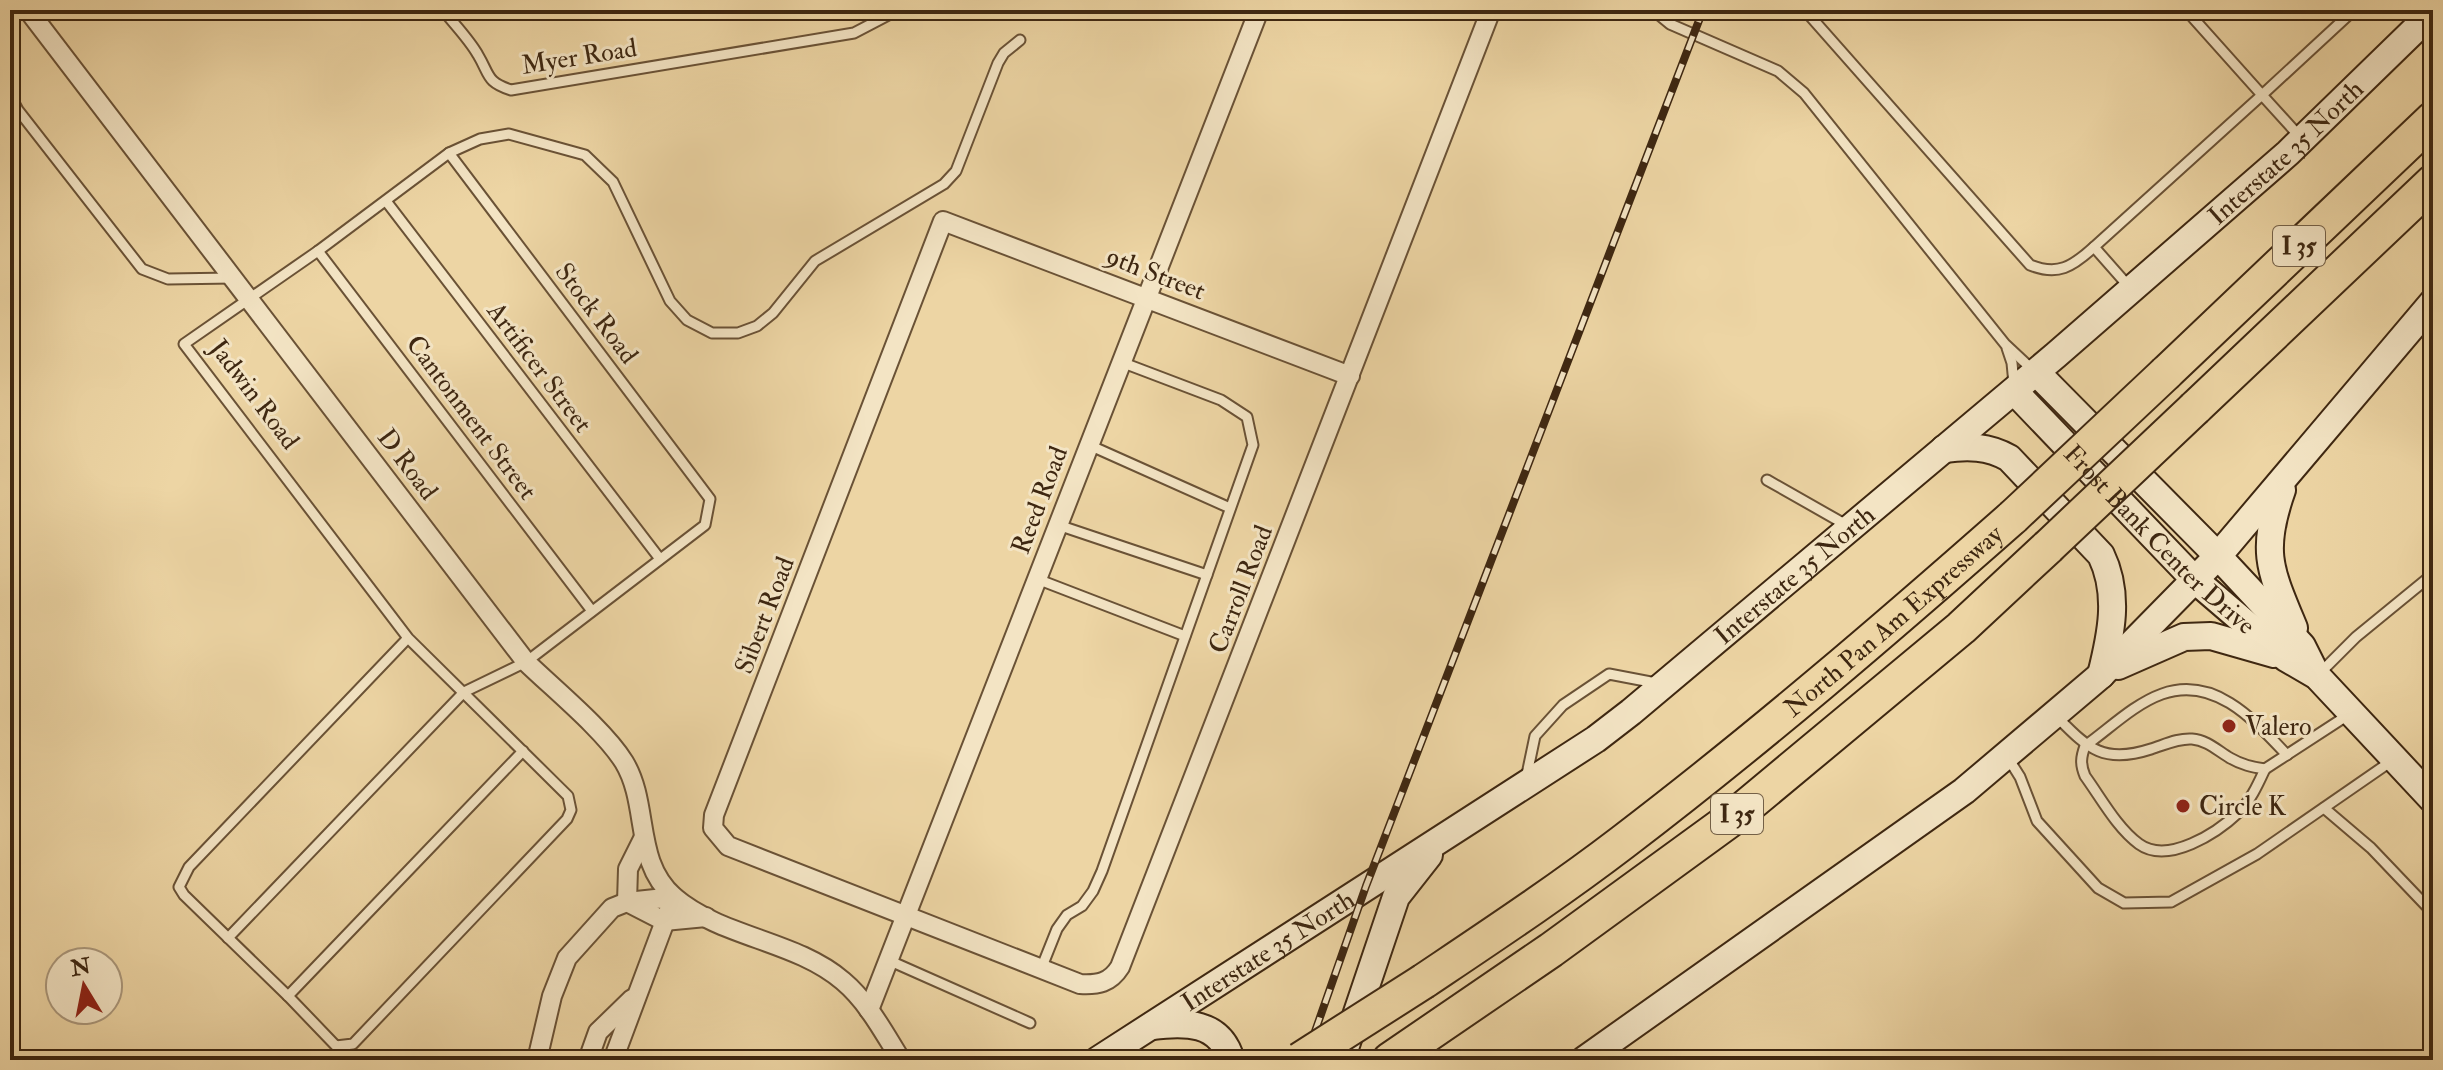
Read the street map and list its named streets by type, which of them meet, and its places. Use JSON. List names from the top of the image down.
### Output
{
  "streets": {
    "highway": ["I 35", "North Pan Am Expressway"],
    "main road": ["Interstate 35 North", "Frost Bank Center Drive"],
    "street": [
      "9th Street",
      "D Road",
      "Reed Road",
      "Carroll Road",
      "Sibert Road"
    ],
    "lane": [
      "Myer Road",
      "Stock Road",
      "Artificer Street",
      "Jadwin Road",
      "Cantonment Street"
    ]
  },
  "crossings": [
    ["Interstate 35 North", "Frost Bank Center Drive"],
    ["9th Street", "Reed Road"],
    ["9th Street", "Carroll Road"],
    ["9th Street", "Sibert Road"],
    ["Stock Road", "Artificer Street"],
    ["Jadwin Road", "D Road"],
    ["Reed Road", "Carroll Road"],
    ["Reed Road", "Sibert Road"],
    ["Carroll Road", "Sibert Road"]
  ],
  "places": ["Valero", "Circle K"],
  "north": "top"
}
